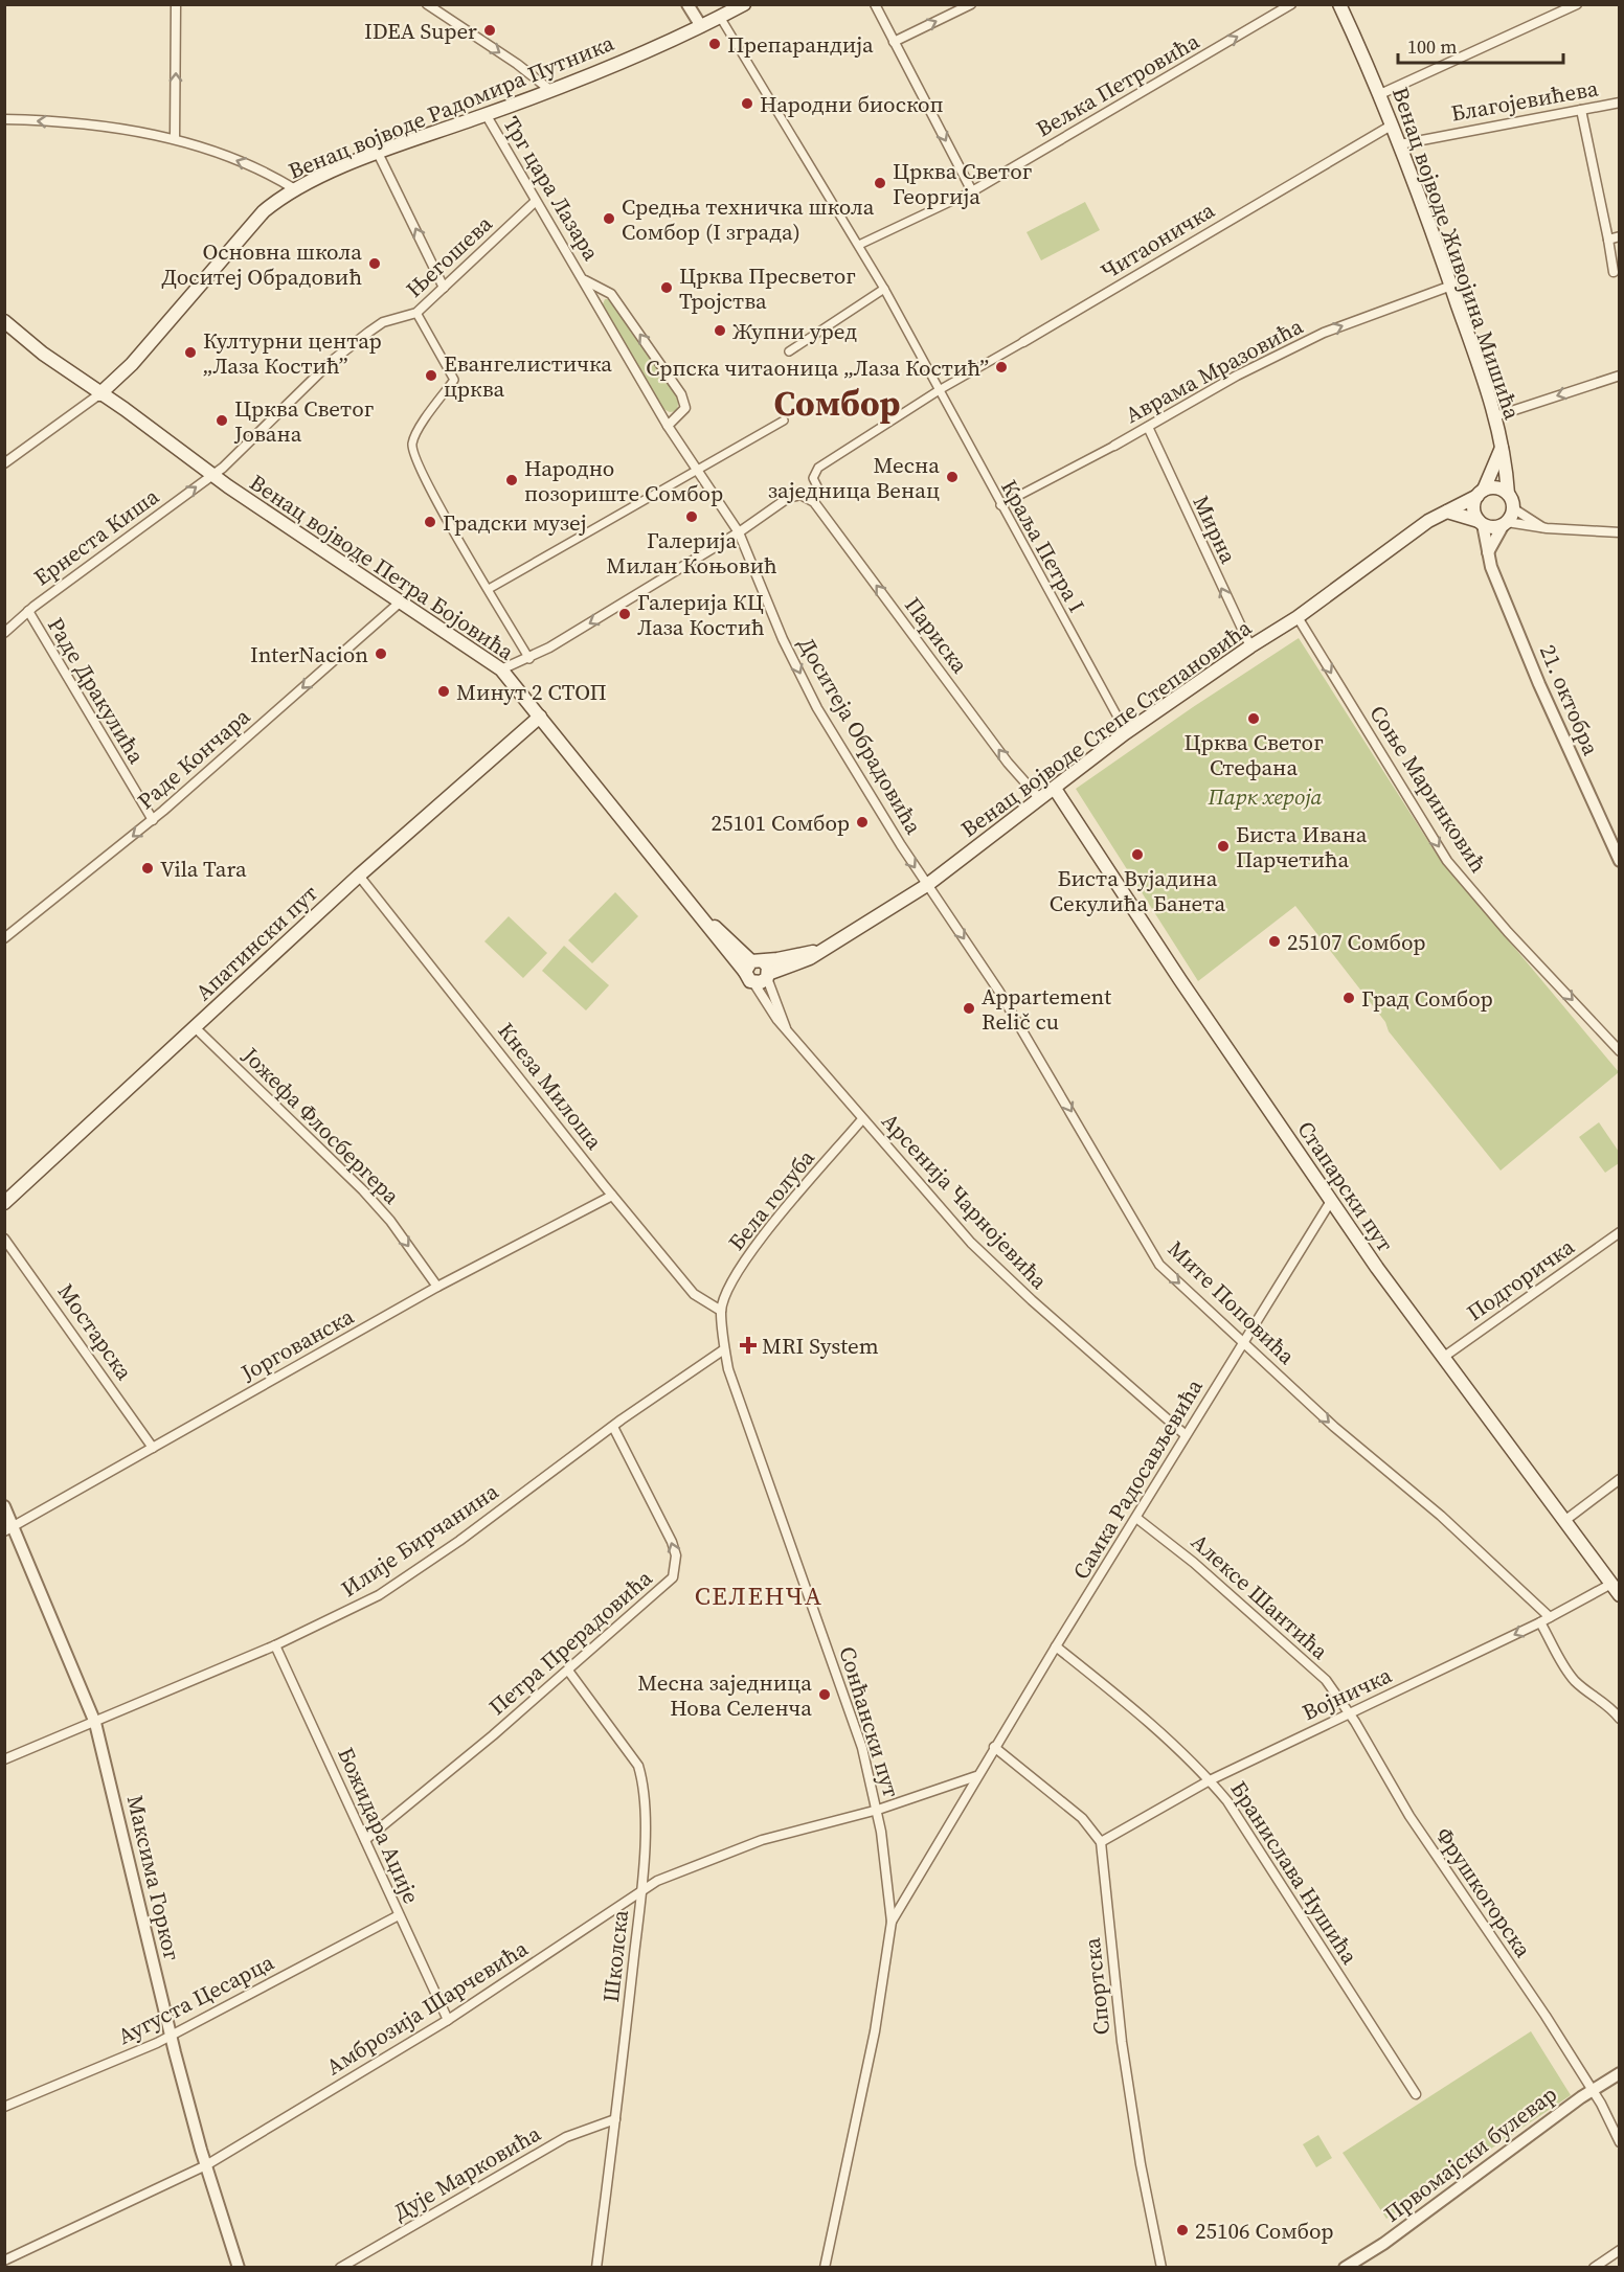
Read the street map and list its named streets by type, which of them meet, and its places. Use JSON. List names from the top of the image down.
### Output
{
  "streets": {
    "main road": [
      "Венац војводе Радомира Путника",
      "Венац војводе Живојина Мишића",
      "Венац војводе Петра Бојовића",
      "Венац војводе Степе Степановића",
      "Апатински пут",
      "Стапарски пут"
    ],
    "street": [
      "Вељка Петровића",
      "Благојевићева",
      "Трг цара Лазара",
      "Читаоничка",
      "Његошева",
      "Аврама Мразовића",
      "Мирна",
      "Ернеста Киша",
      "Краља Петра I",
      "Париска",
      "Раде Дракулића",
      "21. октобра",
      "Доситеја Обрадовића",
      "Раде Кончара",
      "Соње Маринковић",
      "Кнеза Милоша",
      "Јожефа Флосбергера",
      "Бела голуба",
      "Арсенија Чарнојевића",
      "Подгоричка",
      "Мите Поповића",
      "Мостарска",
      "Јоргованска",
      "Самка Радосављевића",
      "Илије Бирчанина",
      "Алексе Шантића",
      "Петра Прерадовића",
      "Војничка",
      "Сонћански пут",
      "Божидара Аџије",
      "Бранислава Нушића",
      "Максима Горког",
      "Фрушкогорска",
      "Школска",
      "Спортска",
      "Аугуста Цесарца",
      "Амброзија Шарчевића",
      "Првомајски булевар",
      "Дује Марковића"
    ]
  },
  "crossings": [
    ["Вељка Петровића", "Краља Петра I"],
    ["Благојевићева", "Венац војводе Живојина Мишића"],
    ["Венац војводе Радомира Путника", "Трг цара Лазара"],
    ["Венац војводе Радомира Путника", "Венац војводе Петра Бојовића"],
    ["Трг цара Лазара", "Његошева"],
    ["Трг цара Лазара", "Доситеја Обрадовића"],
    ["Читаоничка", "Венац војводе Живојина Мишића"],
    ["Читаоничка", "Краља Петра I"],
    ["Читаоничка", "Париска"],
    ["Венац војводе Живојина Мишића", "Аврама Мразовића"],
    ["Венац војводе Живојина Мишића", "21. октобра"],
    ["Венац војводе Живојина Мишића", "Венац војводе Степе Степановића"],
    ["Његошева", "Ернеста Киша"],
    ["Његошева", "Венац војводе Петра Бојовића"],
    ["Аврама Мразовића", "Мирна"],
    ["Аврама Мразовића", "Краља Петра I"],
    ["Мирна", "Венац војводе Степе Степановића"],
    ["Ернеста Киша", "Венац војводе Петра Бојовића"],
    ["Ернеста Киша", "Раде Дракулића"],
    ["Венац војводе Петра Бојовића", "Венац војводе Степе Степановића"],
    ["Венац војводе Петра Бојовића", "Раде Кончара"],
    ["Венац војводе Петра Бојовића", "Апатински пут"],
    ["Венац војводе Петра Бојовића", "Арсенија Чарнојевића"],
    ["Париска", "Венац војводе Степе Степановића"],
    ["Париска", "Доситеја Обрадовића"],
    ["Раде Дракулића", "Раде Кончара"],
    ["21. октобра", "Венац војводе Степе Степановића"],
    ["Венац војводе Степе Степановића", "Доситеја Обрадовића"],
    ["Венац војводе Степе Степановића", "Соње Маринковић"],
    ["Венац војводе Степе Степановића", "Стапарски пут"],
    ["Венац војводе Степе Степановића", "Арсенија Чарнојевића"],
    ["Венац војводе Степе Степановића", "Мите Поповића"],
    ["Доситеја Обрадовића", "Мите Поповића"],
    ["Апатински пут", "Кнеза Милоша"],
    ["Апатински пут", "Јожефа Флосбергера"],
    ["Кнеза Милоша", "Бела голуба"],
    ["Кнеза Милоша", "Јоргованска"],
    ["Кнеза Милоша", "Сонћански пут"],
    ["Јожефа Флосбергера", "Јоргованска"],
    ["Стапарски пут", "Подгоричка"],
    ["Стапарски пут", "Самка Радосављевића"],
    ["Стапарски пут", "Војничка"],
    ["Бела голуба", "Арсенија Чарнојевића"],
    ["Бела голуба", "Сонћански пут"],
    ["Арсенија Чарнојевића", "Самка Радосављевића"],
    ["Мите Поповића", "Самка Радосављевића"],
    ["Мите Поповића", "Војничка"],
    ["Мостарска", "Јоргованска"],
    ["Јоргованска", "Максима Горког"],
    ["Самка Радосављевића", "Алексе Шантића"],
    ["Самка Радосављевића", "Сонћански пут"],
    ["Самка Радосављевића", "Бранислава Нушића"],
    ["Илије Бирчанина", "Петра Прерадовића"],
    ["Илије Бирчанина", "Сонћански пут"],
    ["Илије Бирчанина", "Божидара Аџије"],
    ["Илије Бирчанина", "Максима Горког"],
    ["Алексе Шантића", "Војничка"],
    ["Алексе Шантића", "Фрушкогорска"],
    ["Петра Прерадовића", "Божидара Аџије"],
    ["Петра Прерадовића", "Школска"],
    ["Војничка", "Бранислава Нушића"],
    ["Војничка", "Фрушкогорска"],
    ["Војничка", "Спортска"],
    ["Сонћански пут", "Амброзија Шарчевића"],
    ["Божидара Аџије", "Аугуста Цесарца"],
    ["Божидара Аџије", "Амброзија Шарчевића"],
    ["Максима Горког", "Аугуста Цесарца"],
    ["Максима Горког", "Амброзија Шарчевића"],
    ["Фрушкогорска", "Првомајски булевар"],
    ["Школска", "Амброзија Шарчевића"],
    ["Школска", "Дује Марковића"]
  ],
  "one_way": [
    "Вељка Петровића",
    "Аврама Мразовића",
    "Мирна",
    "Ернеста Киша",
    "Париска",
    "Доситеја Обрадовића",
    "Раде Кончара",
    "Соње Маринковић",
    "Јожефа Флосбергера",
    "Мите Поповића",
    "Петра Прерадовића",
    "Војничка"
  ],
  "districts": ["Сомбор", "СЕЛЕНЧА"],
  "parks": ["Парк хероја"],
  "places": {
    "other": [
      "IDEA Super",
      "Препарандија",
      "Народни биоскоп",
      "Црква Светог Георгија",
      "Средња техничка школа Сомбор (I зграда)",
      "Основна школа Доситеј Обрадовић",
      "Црква Пресветог Тројства",
      "Жупни уред",
      "Културни центар „Лаза Костић”",
      "Српска читаоница „Лаза Костић”",
      "Евангелистичка црква",
      "Црква Светог Јована",
      "Месна заједница Венац",
      "Народно позориште Сомбор",
      "Галерија Милан Коњовић",
      "Градски музеј",
      "Галерија КЦ Лаза Костић",
      "InterNacion",
      "Минут 2 СТОП",
      "Црква Светог Стефана",
      "25101 Сомбор",
      "Биста Ивана Парчетића",
      "Биста Вујадина Секулића Банета",
      "Vila Tara",
      "25107 Сомбор",
      "Град Сомбор",
      "Appartement Relič cu",
      "Месна заједница Нова Селенча",
      "25106 Сомбор"
    ],
    "health": ["MRI System"]
  },
  "scale_bar": "100 m"
}
